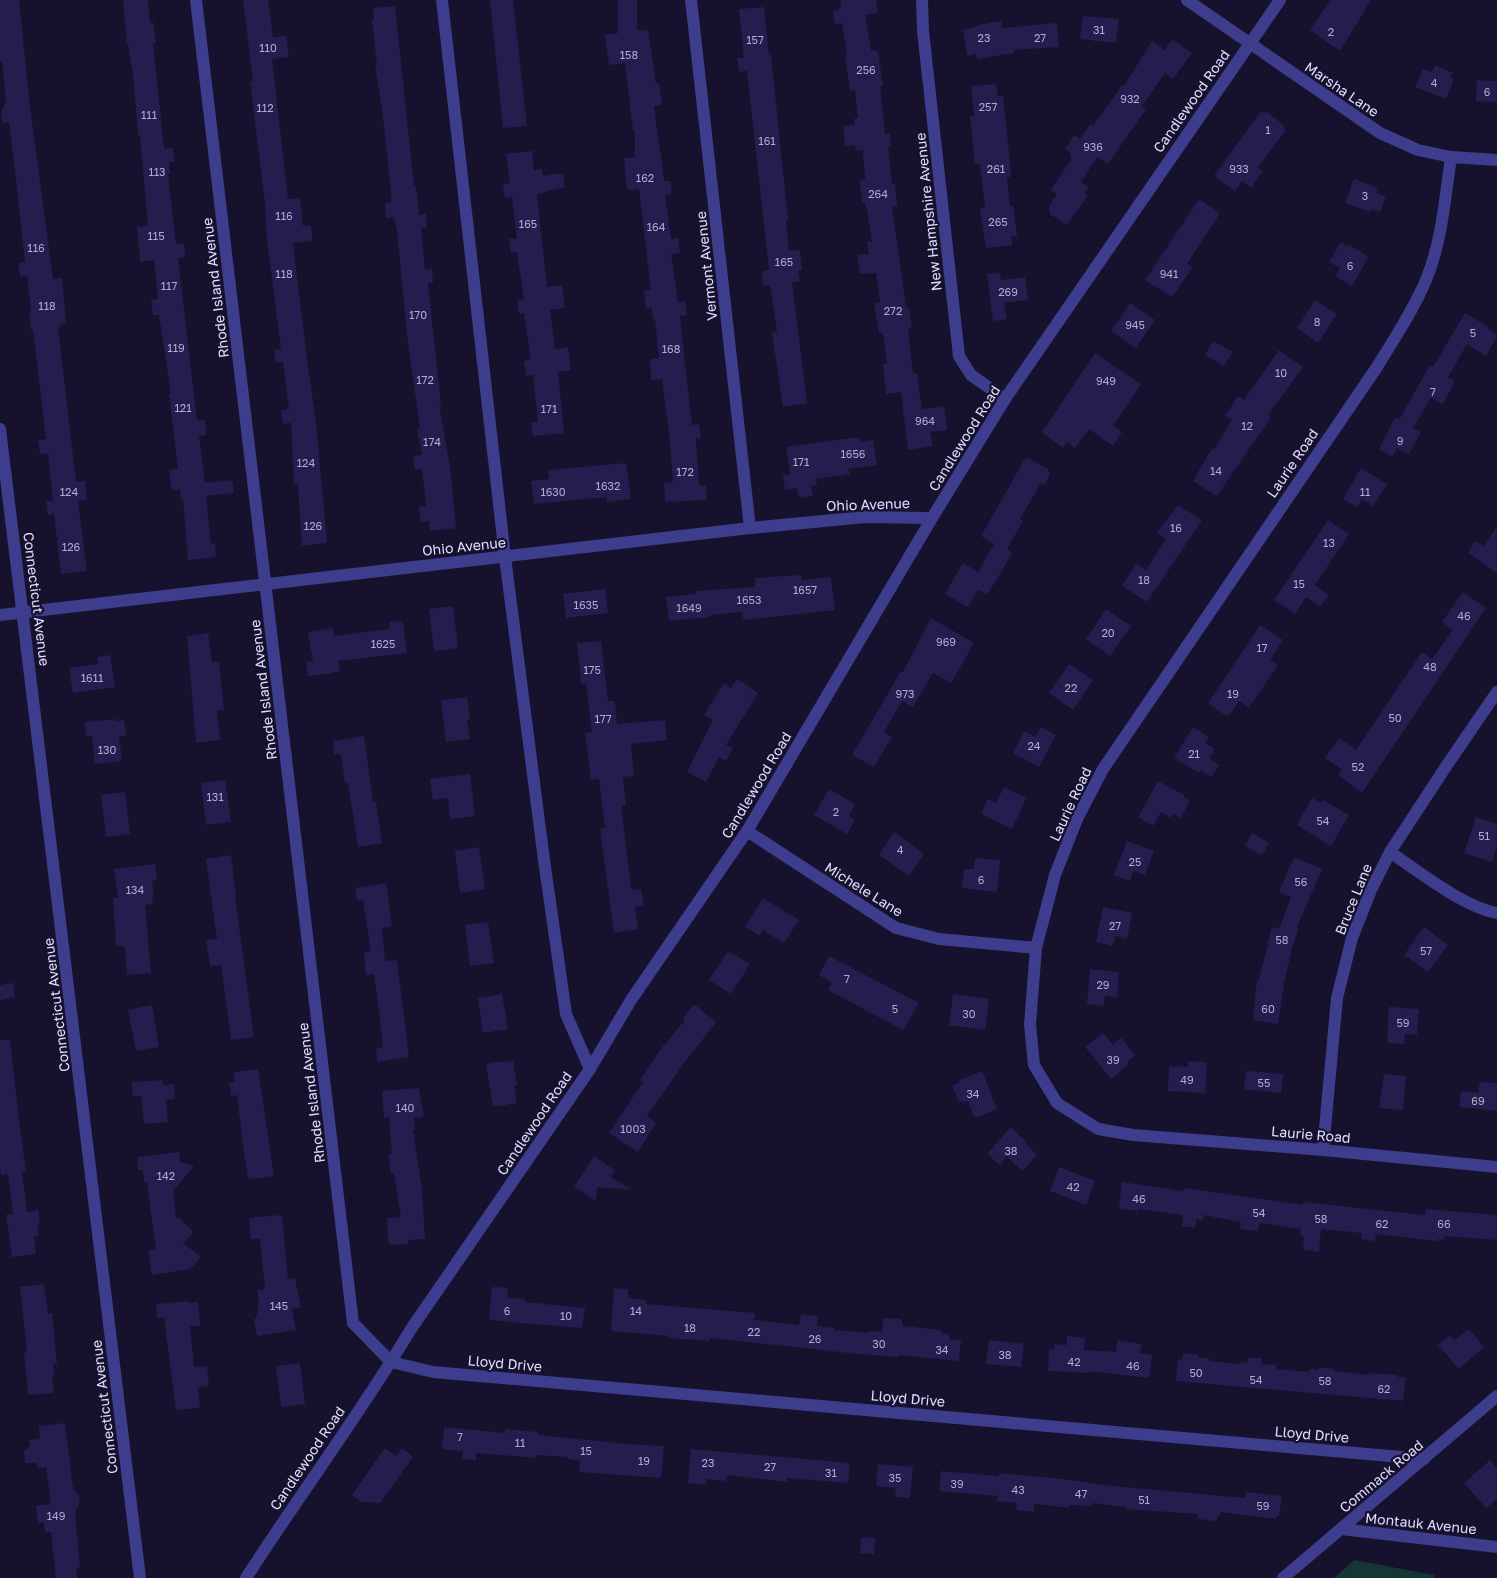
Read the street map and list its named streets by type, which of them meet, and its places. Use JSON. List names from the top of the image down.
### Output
{
  "streets": {
    "street": [
      "Marsha Lane",
      "Candlewood Road",
      "New Hampshire Avenue",
      "Vermont Avenue",
      "Rhode Island Avenue",
      "Laurie Road",
      "Ohio Avenue",
      "Connecticut Avenue",
      "Michele Lane",
      "Bruce Lane",
      "Lloyd Drive",
      "Commack Road",
      "Montauk Avenue"
    ]
  },
  "crossings": [
    ["Marsha Lane", "Candlewood Road"],
    ["Marsha Lane", "Laurie Road"],
    ["Candlewood Road", "New Hampshire Avenue"],
    ["Candlewood Road", "Rhode Island Avenue"],
    ["Candlewood Road", "Ohio Avenue"],
    ["Candlewood Road", "Michele Lane"],
    ["Candlewood Road", "Lloyd Drive"],
    ["Vermont Avenue", "Ohio Avenue"],
    ["Rhode Island Avenue", "Ohio Avenue"],
    ["Rhode Island Avenue", "Lloyd Drive"],
    ["Laurie Road", "Michele Lane"],
    ["Laurie Road", "Bruce Lane"],
    ["Ohio Avenue", "Connecticut Avenue"],
    ["Lloyd Drive", "Commack Road"],
    ["Commack Road", "Montauk Avenue"]
  ],
  "house_numbers": [
    "31",
    "2",
    "23",
    "27",
    "157",
    "110",
    "158",
    "256",
    "4",
    "6",
    "932",
    "257",
    "112",
    "111",
    "1",
    "161",
    "936",
    "261",
    "933",
    "113",
    "162",
    "264",
    "3",
    "116",
    "265",
    "165",
    "164",
    "115",
    "116",
    "165",
    "6",
    "118",
    "941",
    "117",
    "269",
    "118",
    "272",
    "170",
    "8",
    "945",
    "5",
    "119",
    "168",
    "10",
    "172",
    "949",
    "7",
    "121",
    "171",
    "964",
    "12",
    "9",
    "174",
    "1656",
    "171",
    "124",
    "14",
    "172",
    "1632",
    "124",
    "1630",
    "11",
    "126",
    "16",
    "13",
    "126",
    "18",
    "15",
    "1657",
    "1653",
    "1635",
    "1649",
    "46",
    "20",
    "969",
    "1625",
    "17",
    "48",
    "175",
    "1611",
    "22",
    "973",
    "19",
    "50",
    "177",
    "24",
    "130",
    "21",
    "52",
    "131",
    "2",
    "54",
    "51",
    "4",
    "25",
    "6",
    "56",
    "134",
    "27",
    "58",
    "57",
    "7",
    "29",
    "5",
    "60",
    "30",
    "59",
    "39",
    "49",
    "55",
    "34",
    "69",
    "140",
    "1003",
    "38",
    "142",
    "42",
    "46",
    "54",
    "58",
    "62",
    "66",
    "145",
    "6",
    "14",
    "10",
    "18",
    "22",
    "26",
    "30",
    "34",
    "38",
    "42",
    "46",
    "50",
    "54",
    "58",
    "62",
    "7",
    "11",
    "15",
    "19",
    "23",
    "27",
    "31",
    "35",
    "39",
    "43",
    "47",
    "51",
    "59",
    "149"
  ]
}
